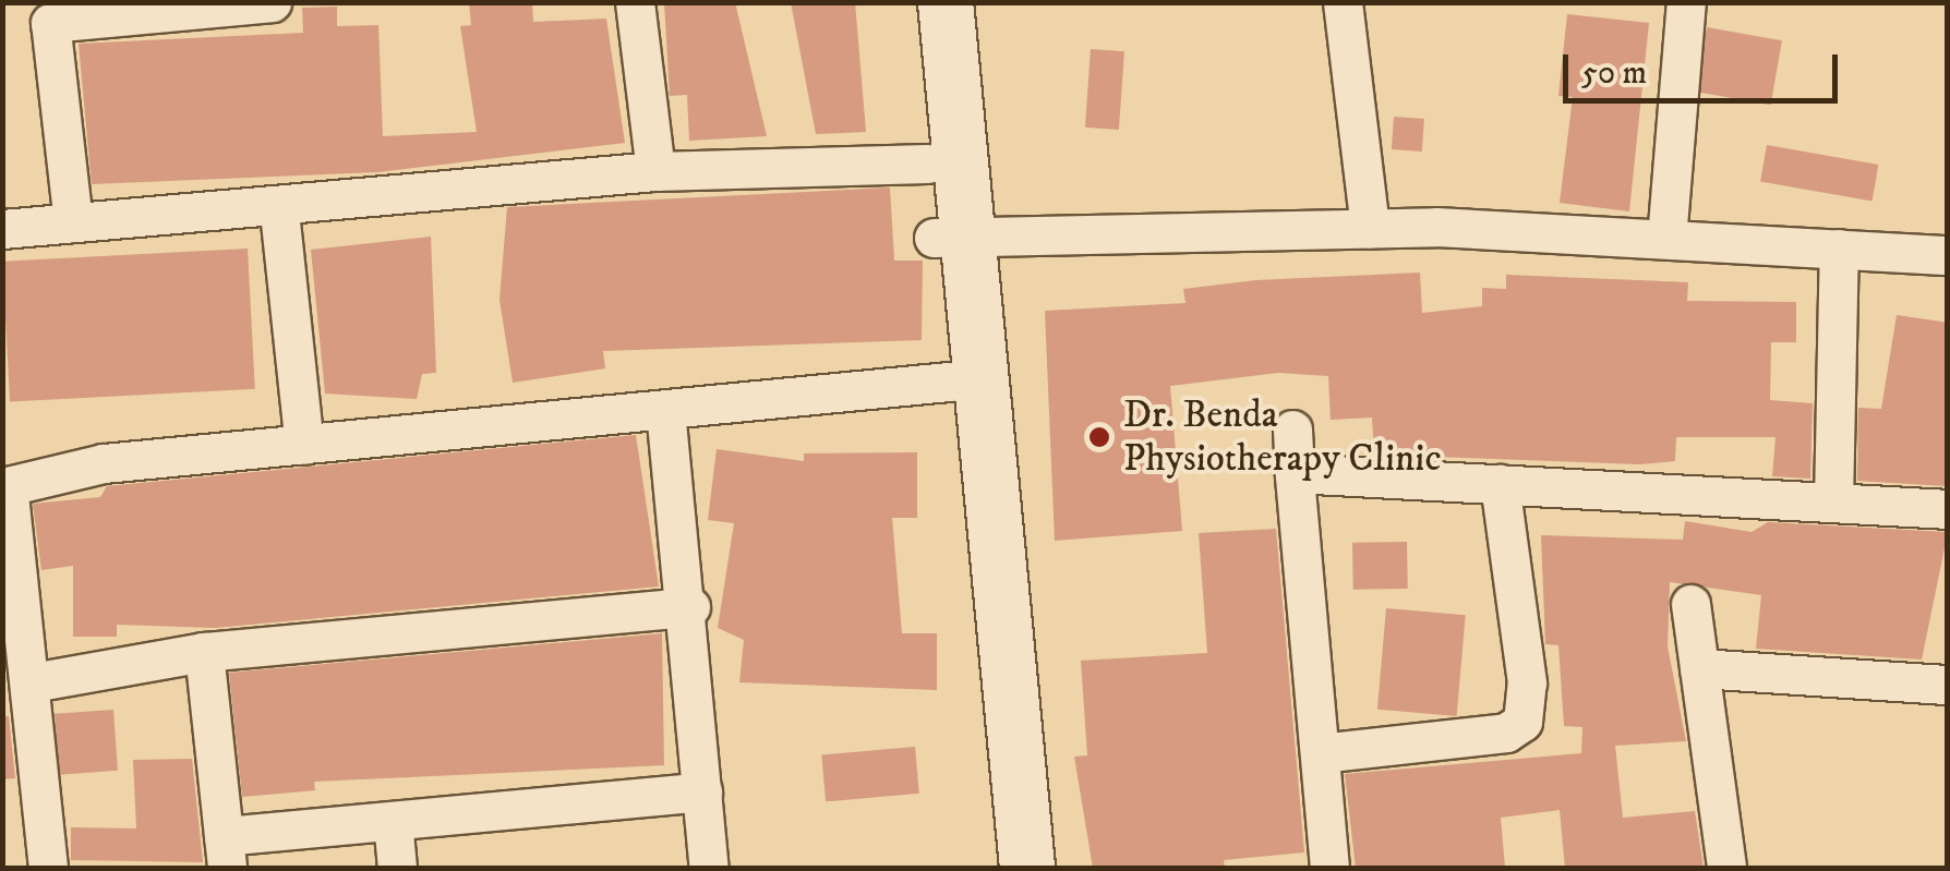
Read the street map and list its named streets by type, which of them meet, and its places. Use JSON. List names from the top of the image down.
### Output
{
  "places": ["Dr. Benda Physiotherapy Clinic"],
  "scale_bar": "50 m"
}
